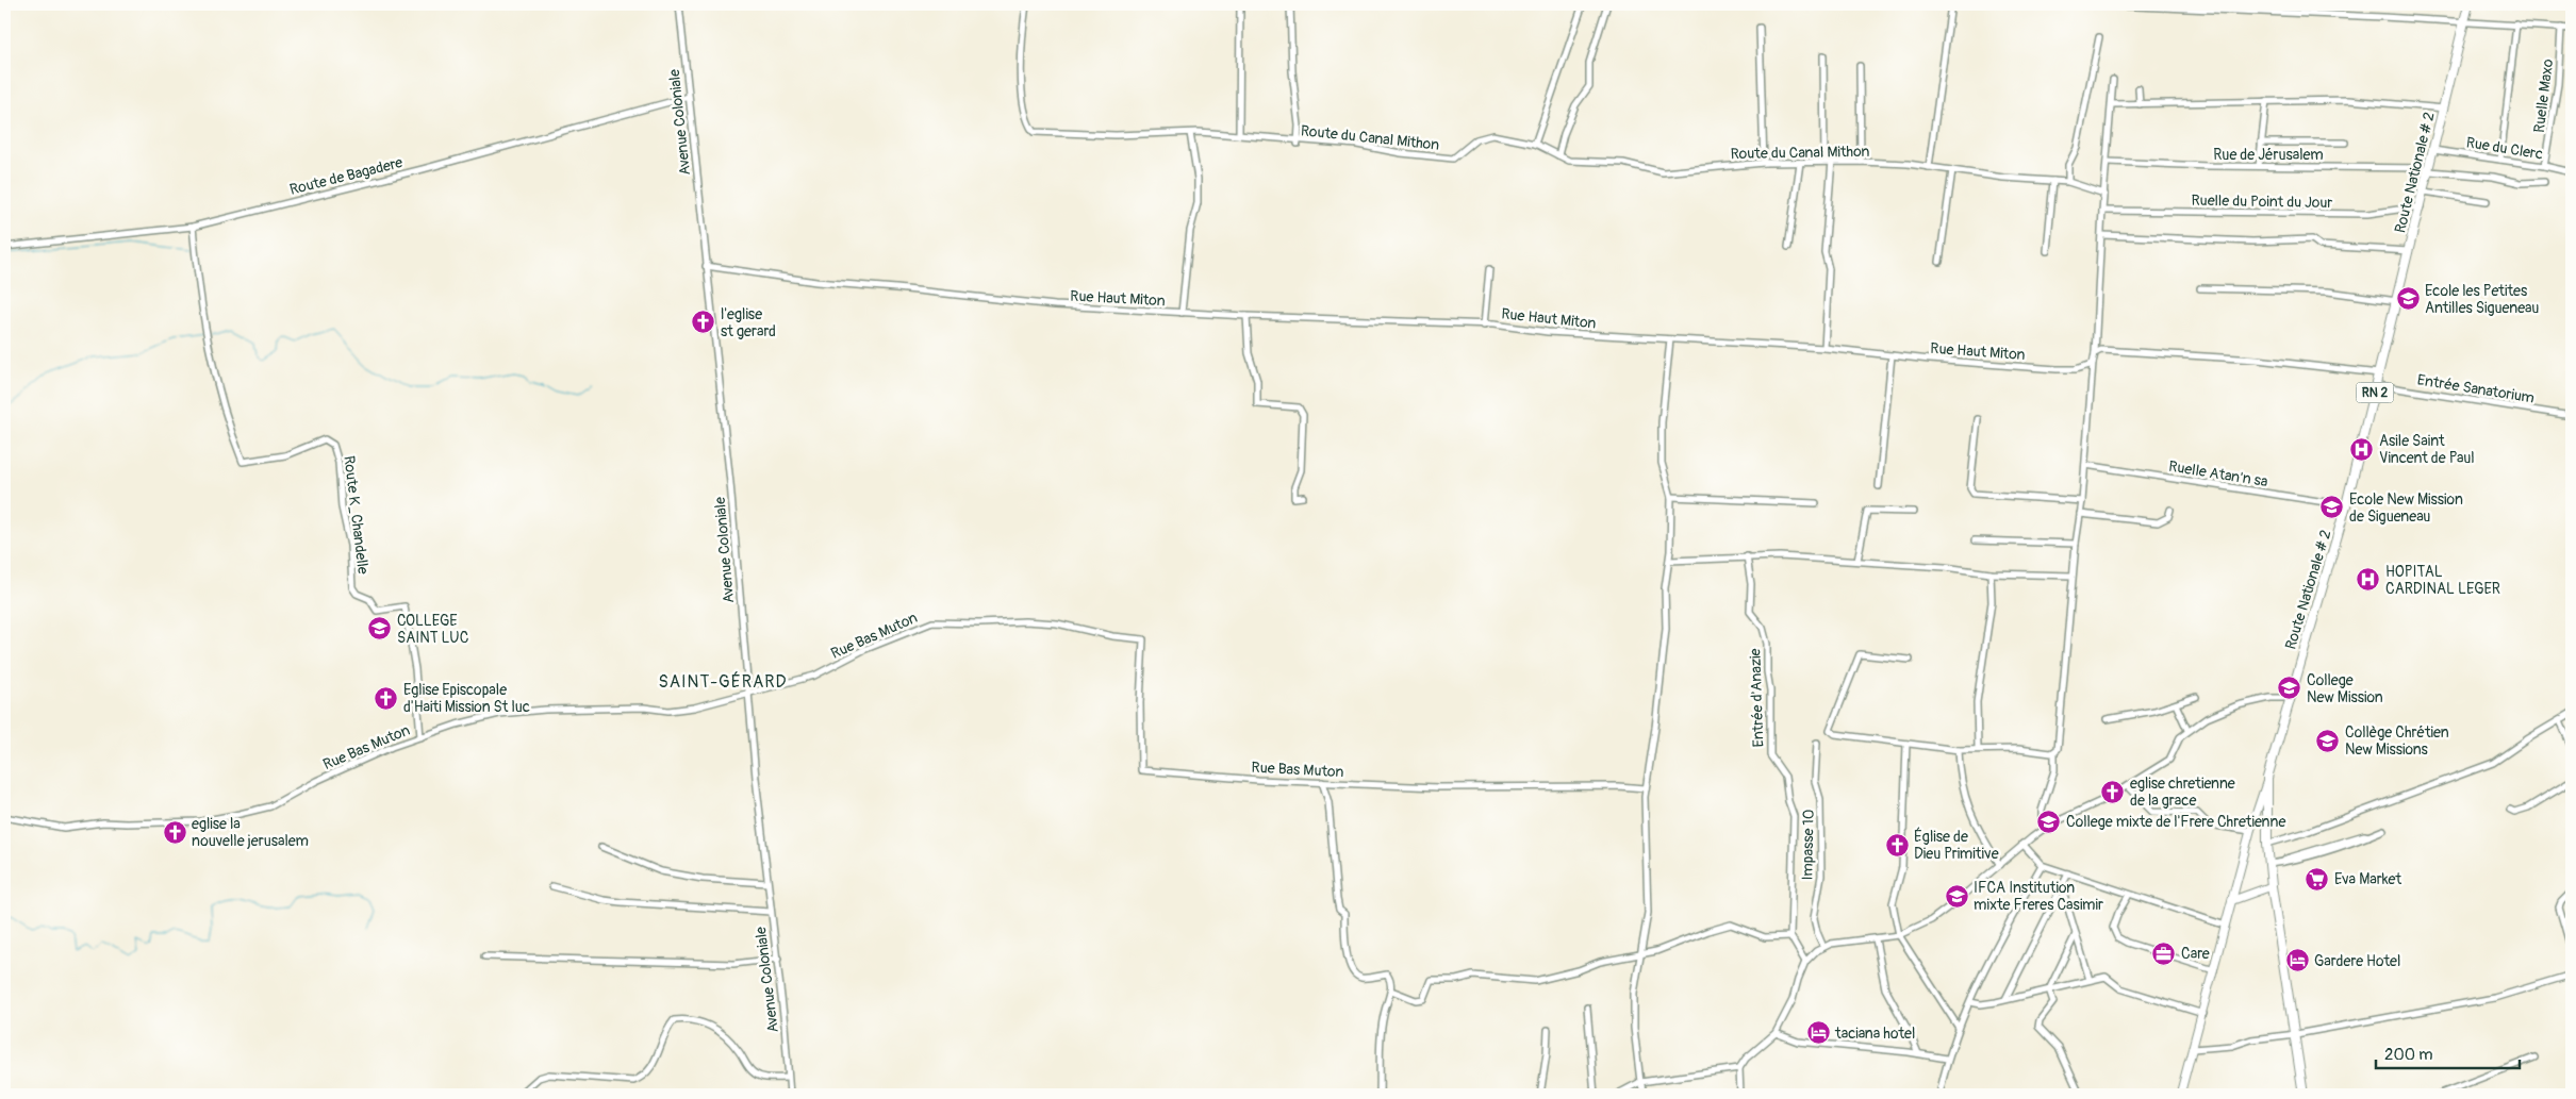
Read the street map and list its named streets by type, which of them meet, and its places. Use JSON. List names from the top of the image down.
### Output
{
  "streets": {
    "main road": ["Route Nationale # 2", "RN 2"],
    "street": [
      "Ruelle Maxo",
      "Avenue Coloniale",
      "Route du Canal Mithon",
      "Rue du Clerc",
      "Rue de Jérusalem",
      "Route de Bagadere",
      "Ruelle du Point du Jour",
      "Rue Haut Miton",
      "Entrée Sanatorium",
      "Ruelle Atan'n sa",
      "Route K_Chandelle",
      "Rue Bas Muton",
      "Entrée d'Anazie",
      "Impasse 10"
    ]
  },
  "crossings": [
    ["Ruelle Maxo", "Rue du Clerc"],
    ["Avenue Coloniale", "Route de Bagadere"],
    ["Avenue Coloniale", "Rue Haut Miton"],
    ["Avenue Coloniale", "Rue Bas Muton"],
    ["Rue du Clerc", "Route Nationale # 2"],
    ["Rue de Jérusalem", "Route Nationale # 2"],
    ["Route Nationale # 2", "Ruelle du Point du Jour"],
    ["Route Nationale # 2", "Entrée Sanatorium"],
    ["Route Nationale # 2", "Ruelle Atan'n sa"],
    ["Route de Bagadere", "Route K_Chandelle"],
    ["Route K_Chandelle", "Rue Bas Muton"]
  ],
  "districts": ["SAINT-GÉRARD"],
  "places": {
    "school or university": [
      "Ecole les Petites Antilles Sigueneau",
      "Ecole New Mission de Sigueneau",
      "COLLEGE SAINT LUC",
      "College New Mission",
      "Collège Chrétien New Missions",
      "College mixte de l'Frere Chretienne",
      "IFCA Institution mixte Freres Casimir"
    ],
    "church": [
      "l'eglise st gerard",
      "Eglise Episcopale d'Haiti Mission St luc",
      "eglise chretienne de la grace",
      "eglise la nouvelle jerusalem",
      "Église de Dieu Primitive"
    ],
    "hospital": ["Asile Saint Vincent de Paul", "HOPITAL CARDINAL LEGER"],
    "supermarket": ["Eva Market"],
    "office": ["Care"],
    "hotel": ["Gardere Hotel", "taciana hotel"]
  },
  "scale_bar": "200 m"
}
